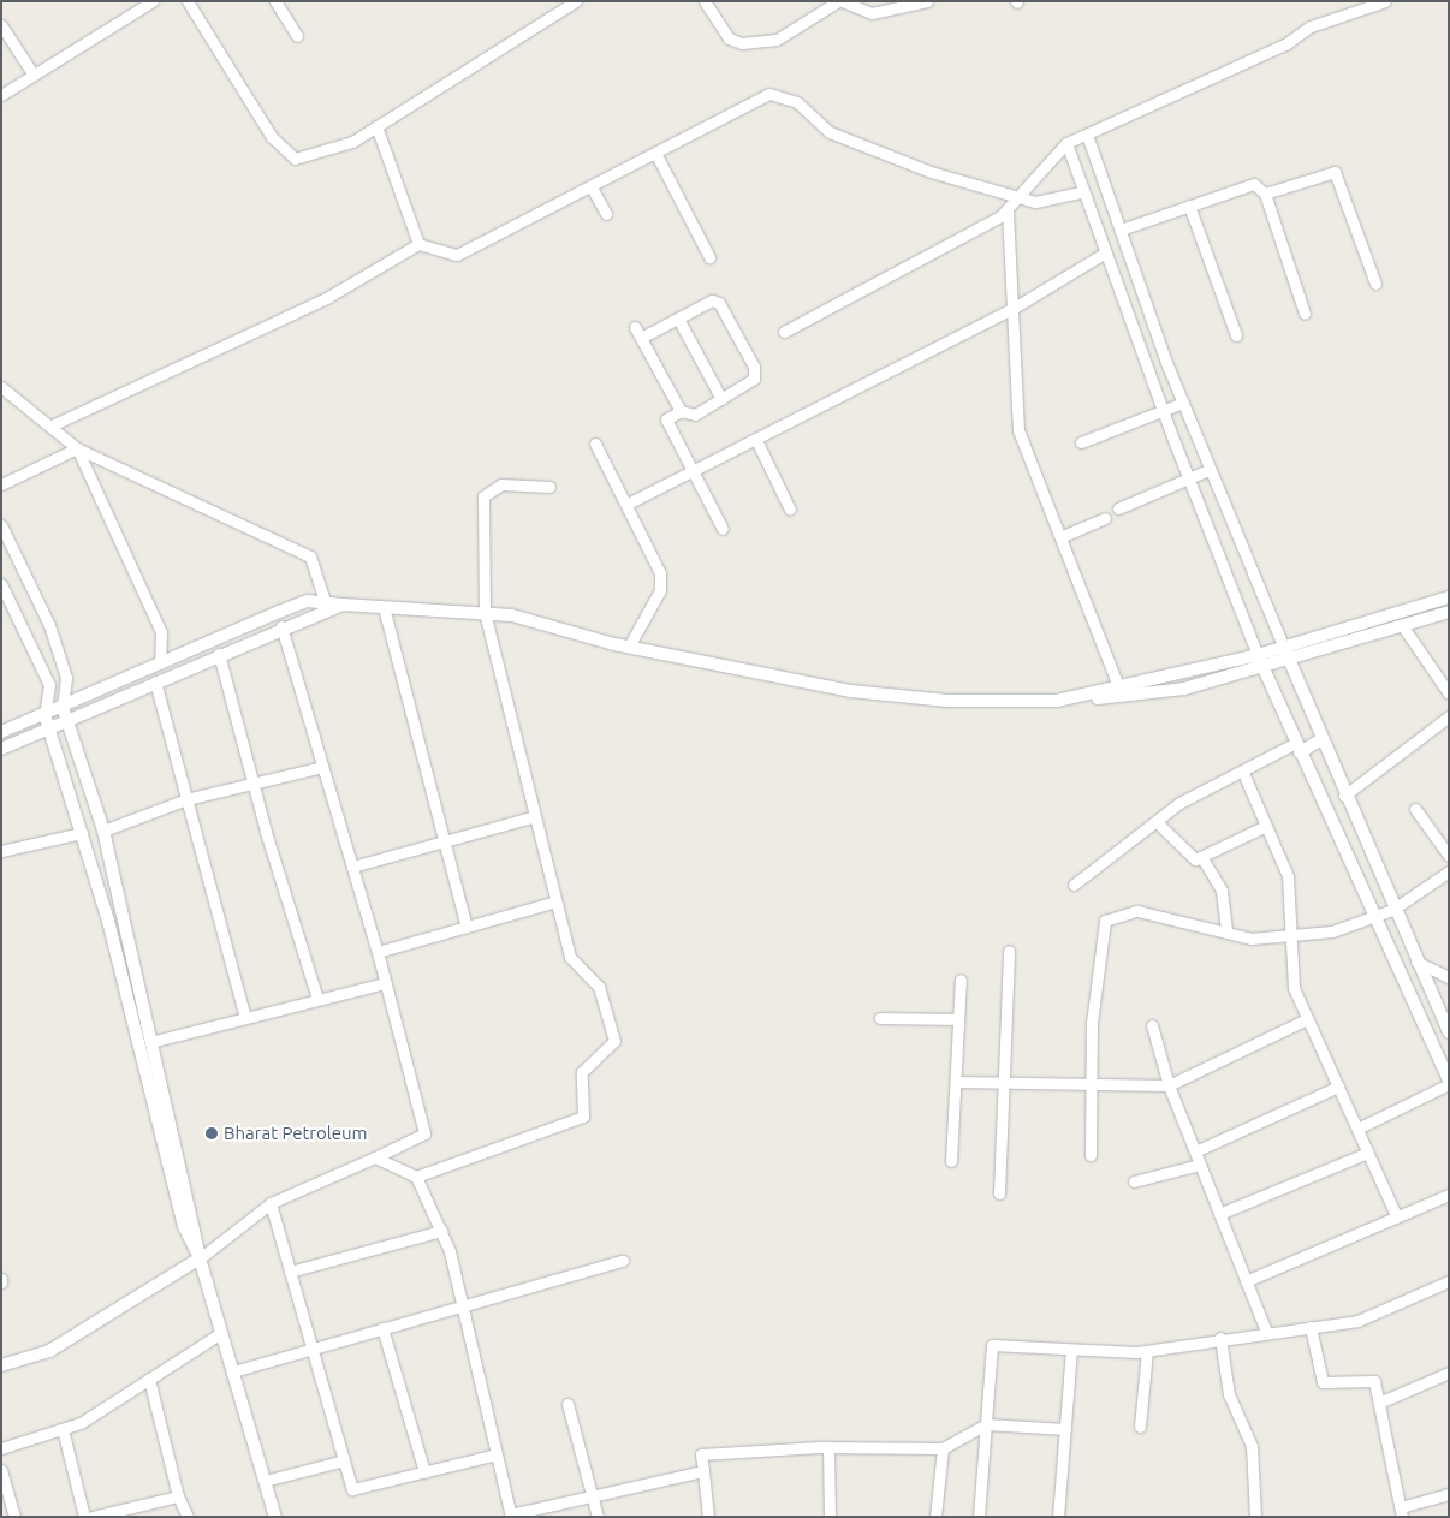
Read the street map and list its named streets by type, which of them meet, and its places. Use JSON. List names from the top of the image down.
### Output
{
  "places": ["Bharat Petroleum"]
}
